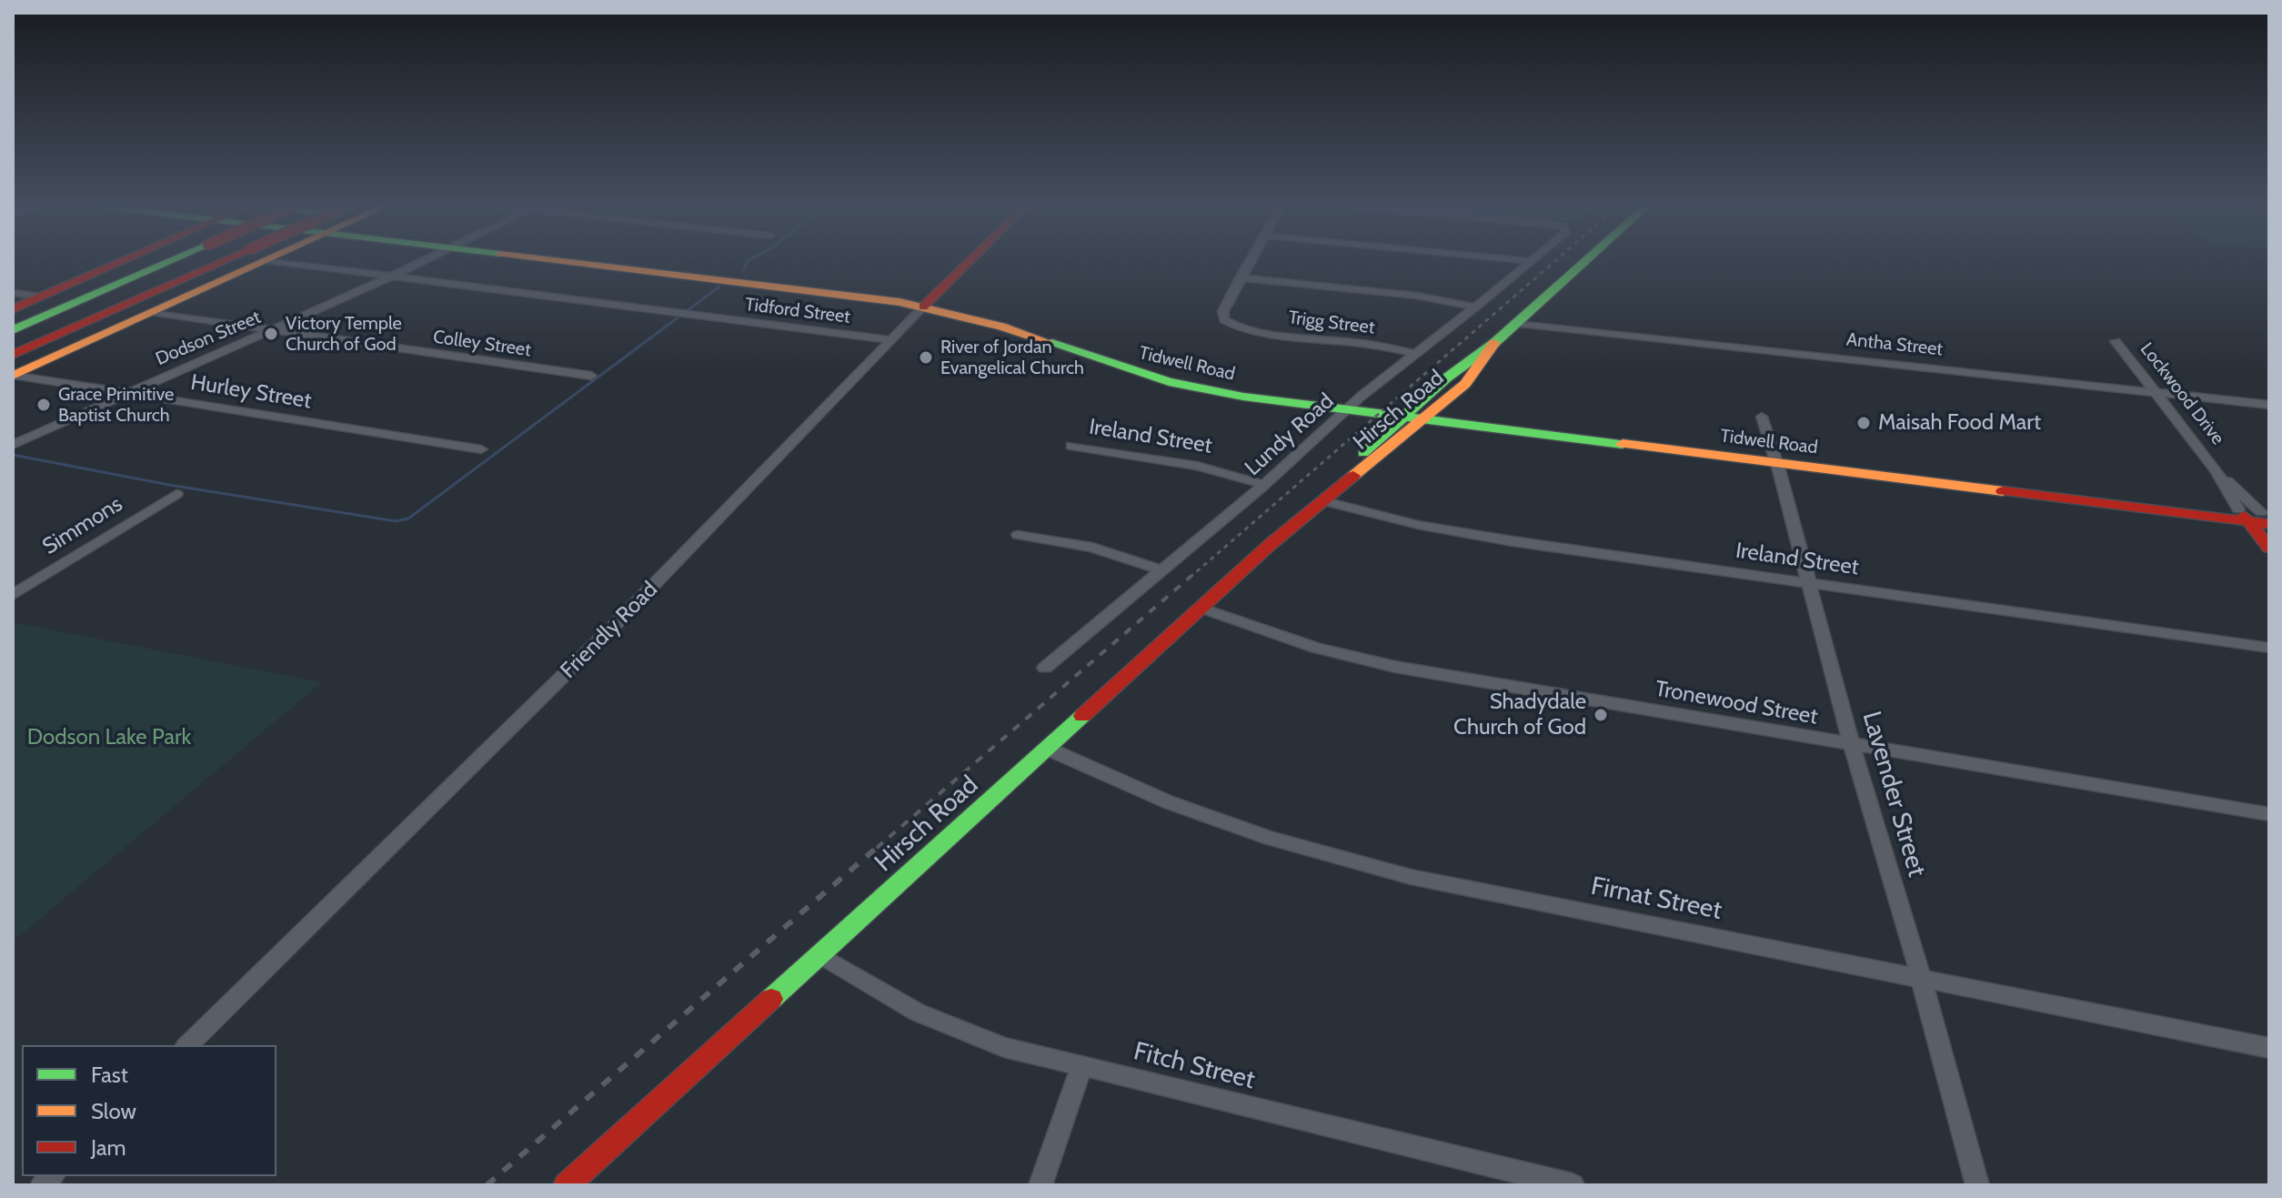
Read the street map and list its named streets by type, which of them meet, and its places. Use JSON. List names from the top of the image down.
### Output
{
  "streets": {
    "main road": [
      "Tidwell Road",
      "Lockwood Drive",
      "Hirsch Road",
      "Friendly Road"
    ],
    "street": [
      "Tidford Street",
      "Trigg Street",
      "Dodson Street",
      "Colley Street",
      "Antha Street",
      "Hurley Street",
      "Lundy Road",
      "Ireland Street",
      "Simmons",
      "Tronewood Street",
      "Lavender Street",
      "Firnat Street",
      "Fitch Street"
    ]
  },
  "crossings": [
    ["Tidford Street", "Dodson Street"],
    ["Tidford Street", "Friendly Road"],
    ["Trigg Street", "Lundy Road"],
    ["Dodson Street", "Colley Street"],
    ["Dodson Street", "Hurley Street"],
    ["Antha Street", "Lockwood Drive"],
    ["Antha Street", "Hirsch Road"],
    ["Tidwell Road", "Lockwood Drive"],
    ["Tidwell Road", "Hirsch Road"],
    ["Tidwell Road", "Lundy Road"],
    ["Tidwell Road", "Friendly Road"],
    ["Tidwell Road", "Lavender Street"],
    ["Hirsch Road", "Ireland Street"],
    ["Hirsch Road", "Tronewood Street"],
    ["Hirsch Road", "Firnat Street"],
    ["Hirsch Road", "Fitch Street"],
    ["Lundy Road", "Ireland Street"],
    ["Ireland Street", "Lavender Street"],
    ["Tronewood Street", "Lavender Street"],
    ["Lavender Street", "Firnat Street"]
  ],
  "parks": ["Dodson Lake Park"],
  "places": [
    "Victory Temple Church of God",
    "River of Jordan Evangelical Church",
    "Grace Primitive Baptist Church",
    "Maisah Food Mart",
    "Shadydale Church of God"
  ],
  "legend": ["Fast", "Slow", "Jam"]
}
